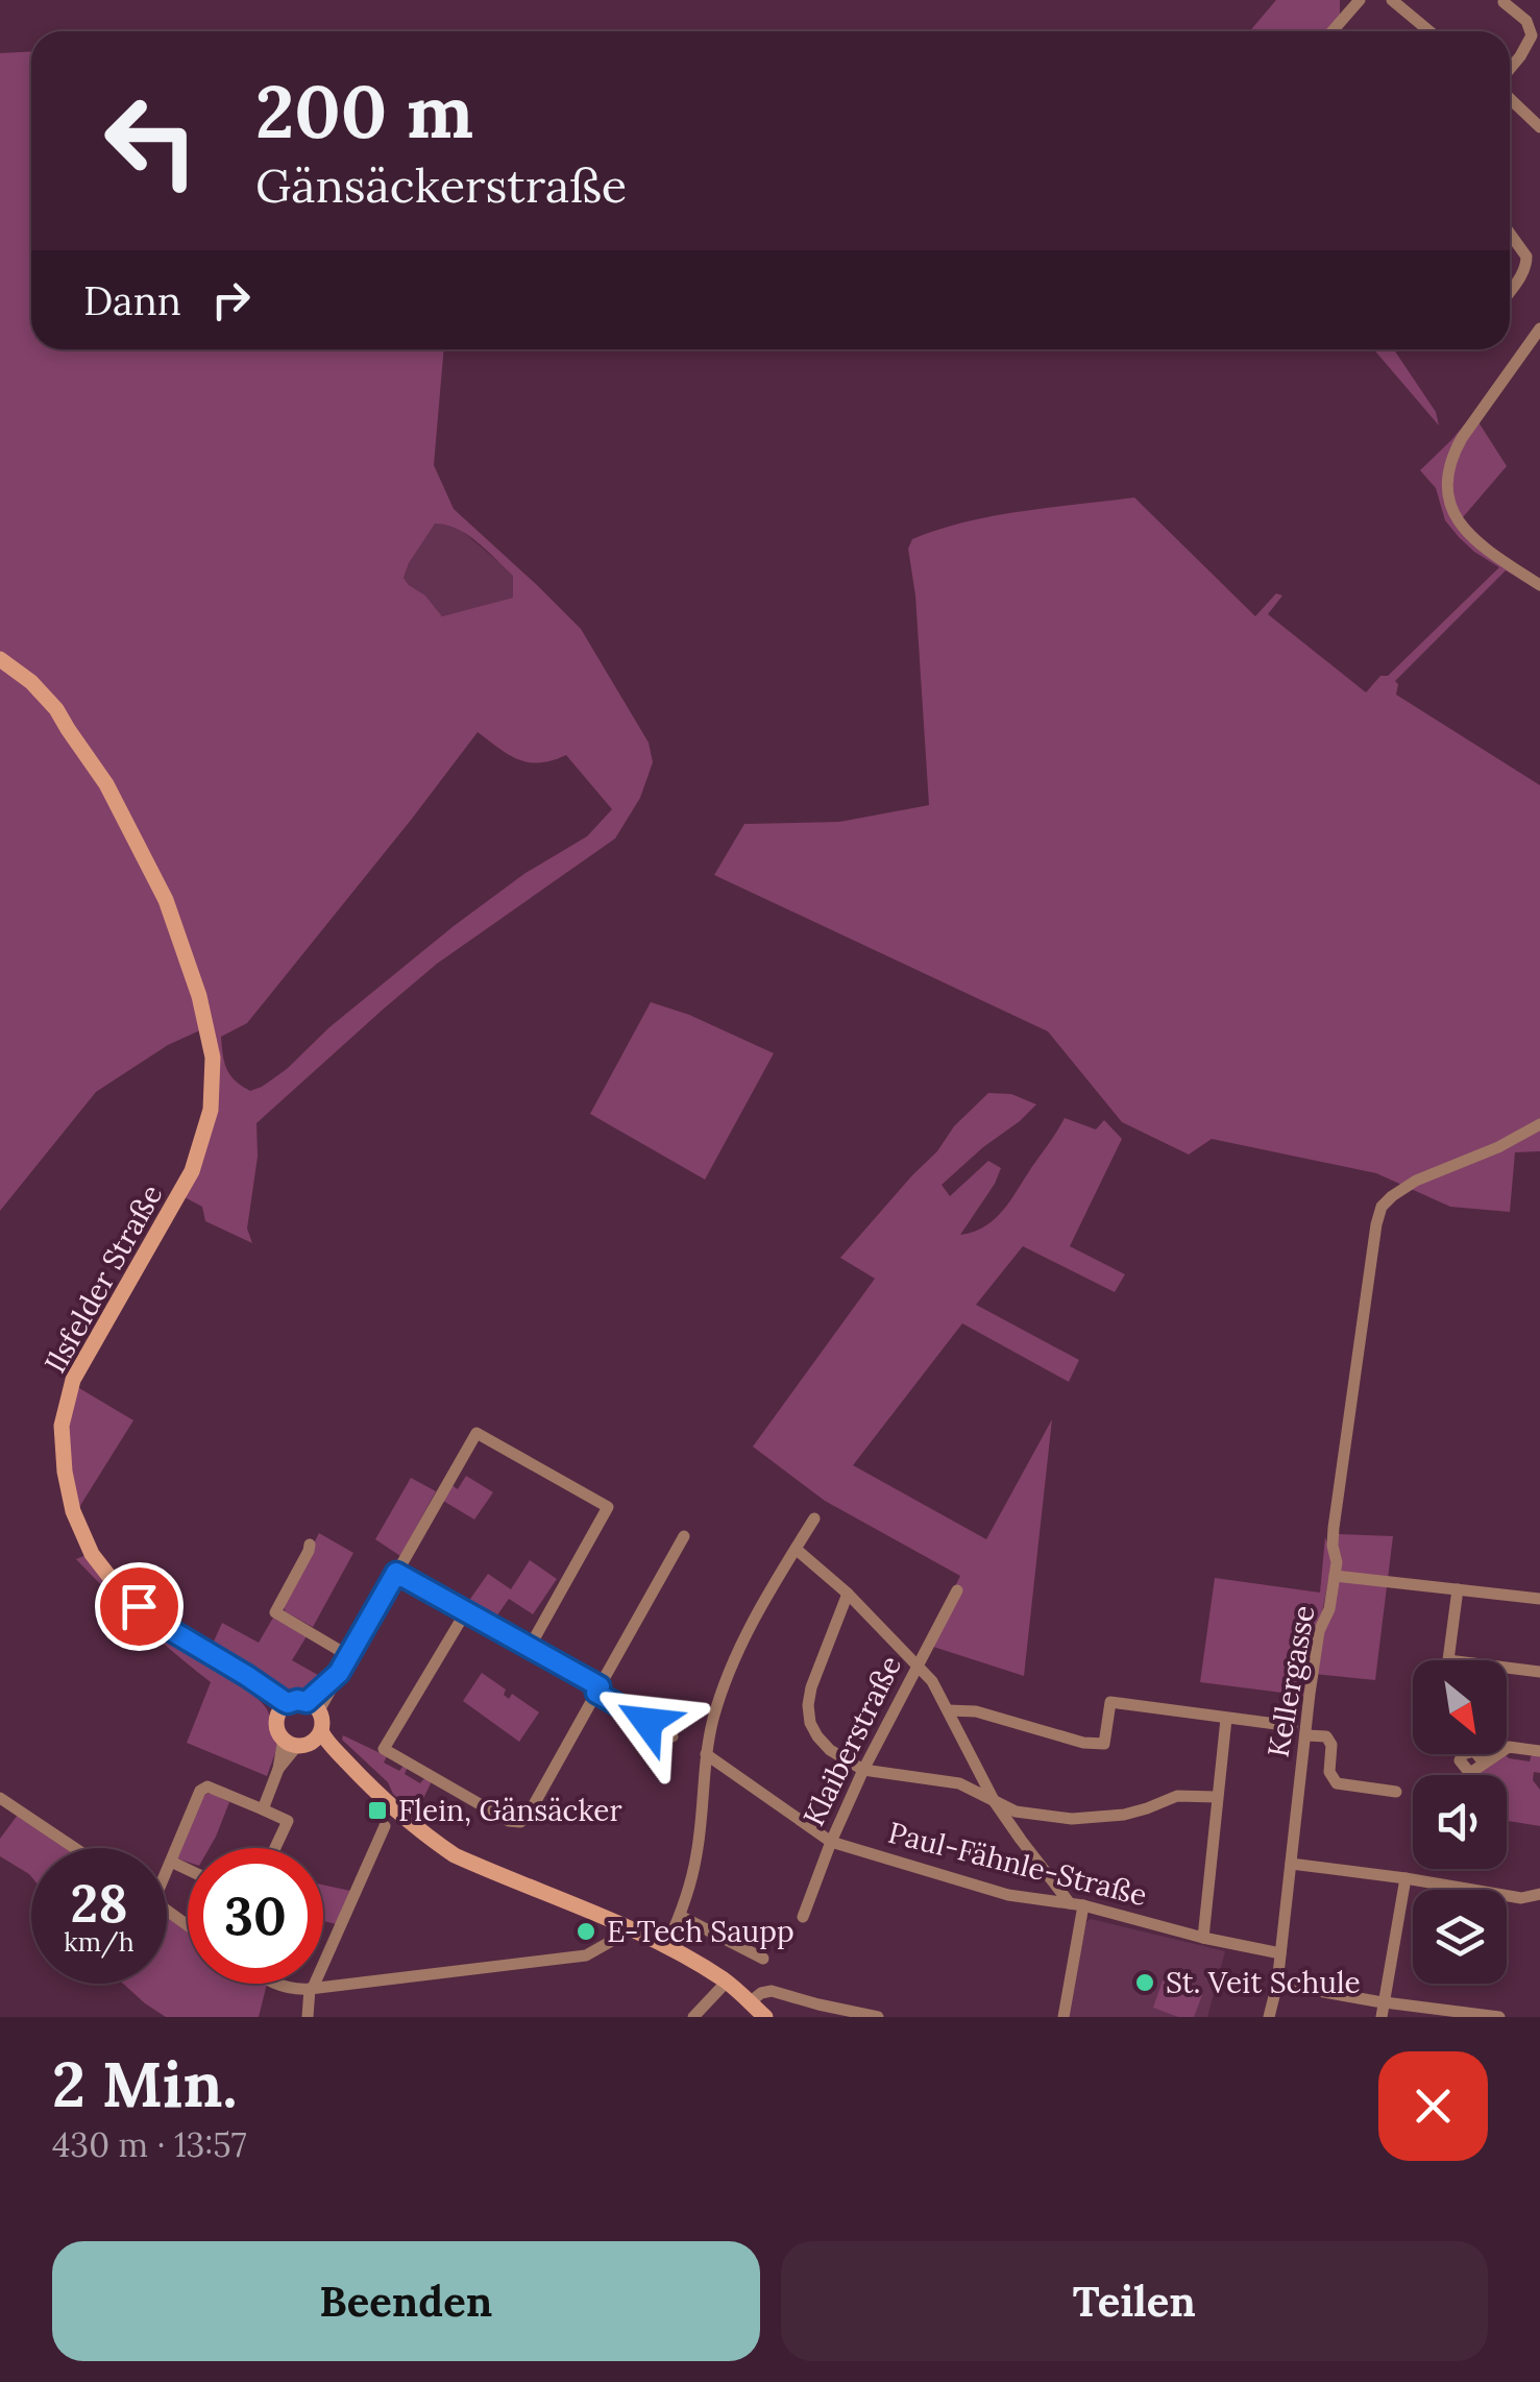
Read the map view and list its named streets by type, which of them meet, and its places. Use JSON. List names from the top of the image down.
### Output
{
  "streets": {
    "main road": ["Ilsfelder Straße"],
    "street": ["Kellergasse", "Klaiberstraße", "Paul-Fähnle-Straße"]
  },
  "crossings": [
    ["Kellergasse", "Paul-Fähnle-Straße"],
    ["Klaiberstraße", "Paul-Fähnle-Straße"]
  ],
  "places": {
    "transit": ["Flein, Gänsäcker"],
    "other": ["E-Tech Saupp", "St. Veit Schule"]
  },
  "north": "bottom right",
  "page": {
    "turn": ["200 m", "Gänsäckerstraße"],
    "then": "Dann",
    "speed": "28 km/h",
    "limit": "30",
    "heading": ["2 Min.", "430 m · 13:57"],
    "buttons": ["Beenden", "Teilen"]
  }
}
